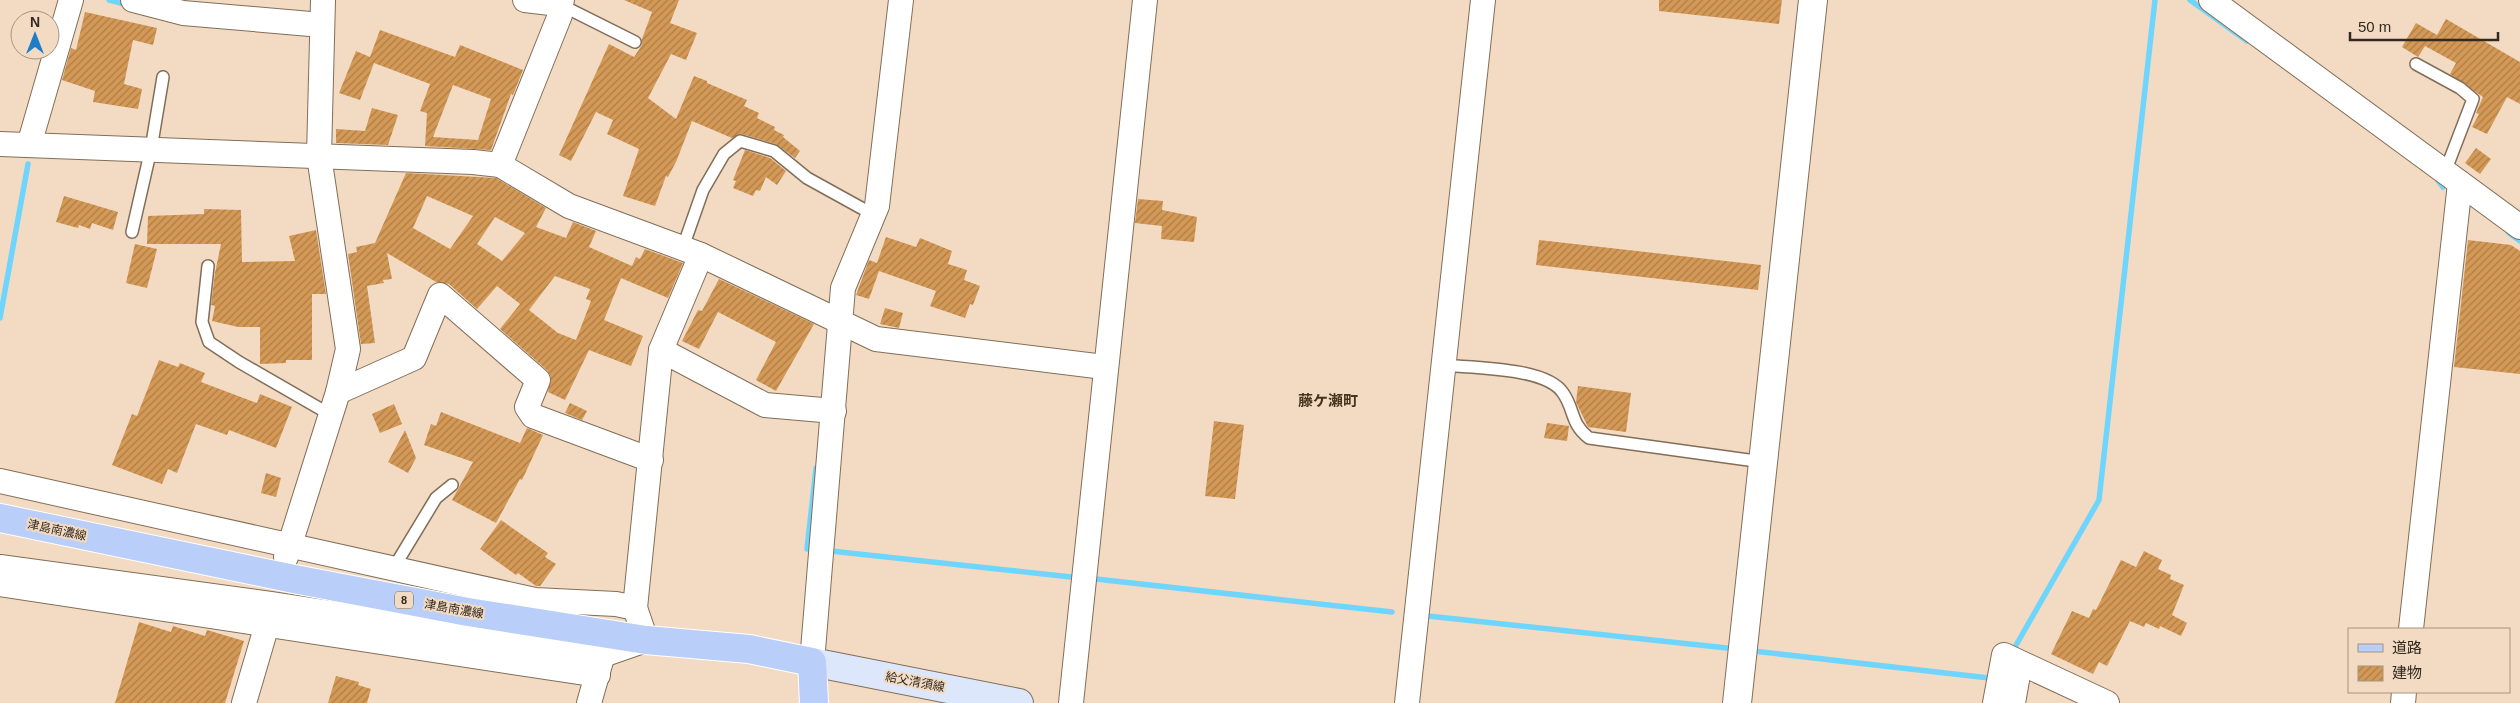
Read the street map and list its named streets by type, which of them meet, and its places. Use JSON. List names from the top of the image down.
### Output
{
  "streets": {
    "main road": ["津島南濃線", "8", "給父清須線"]
  },
  "crossings": [
    ["津島南濃線", "給父清須線"]
  ],
  "districts": ["藤ケ瀬町"],
  "legend": ["道路", "建物"],
  "scale_bar": "50 m",
  "north": "top"
}
